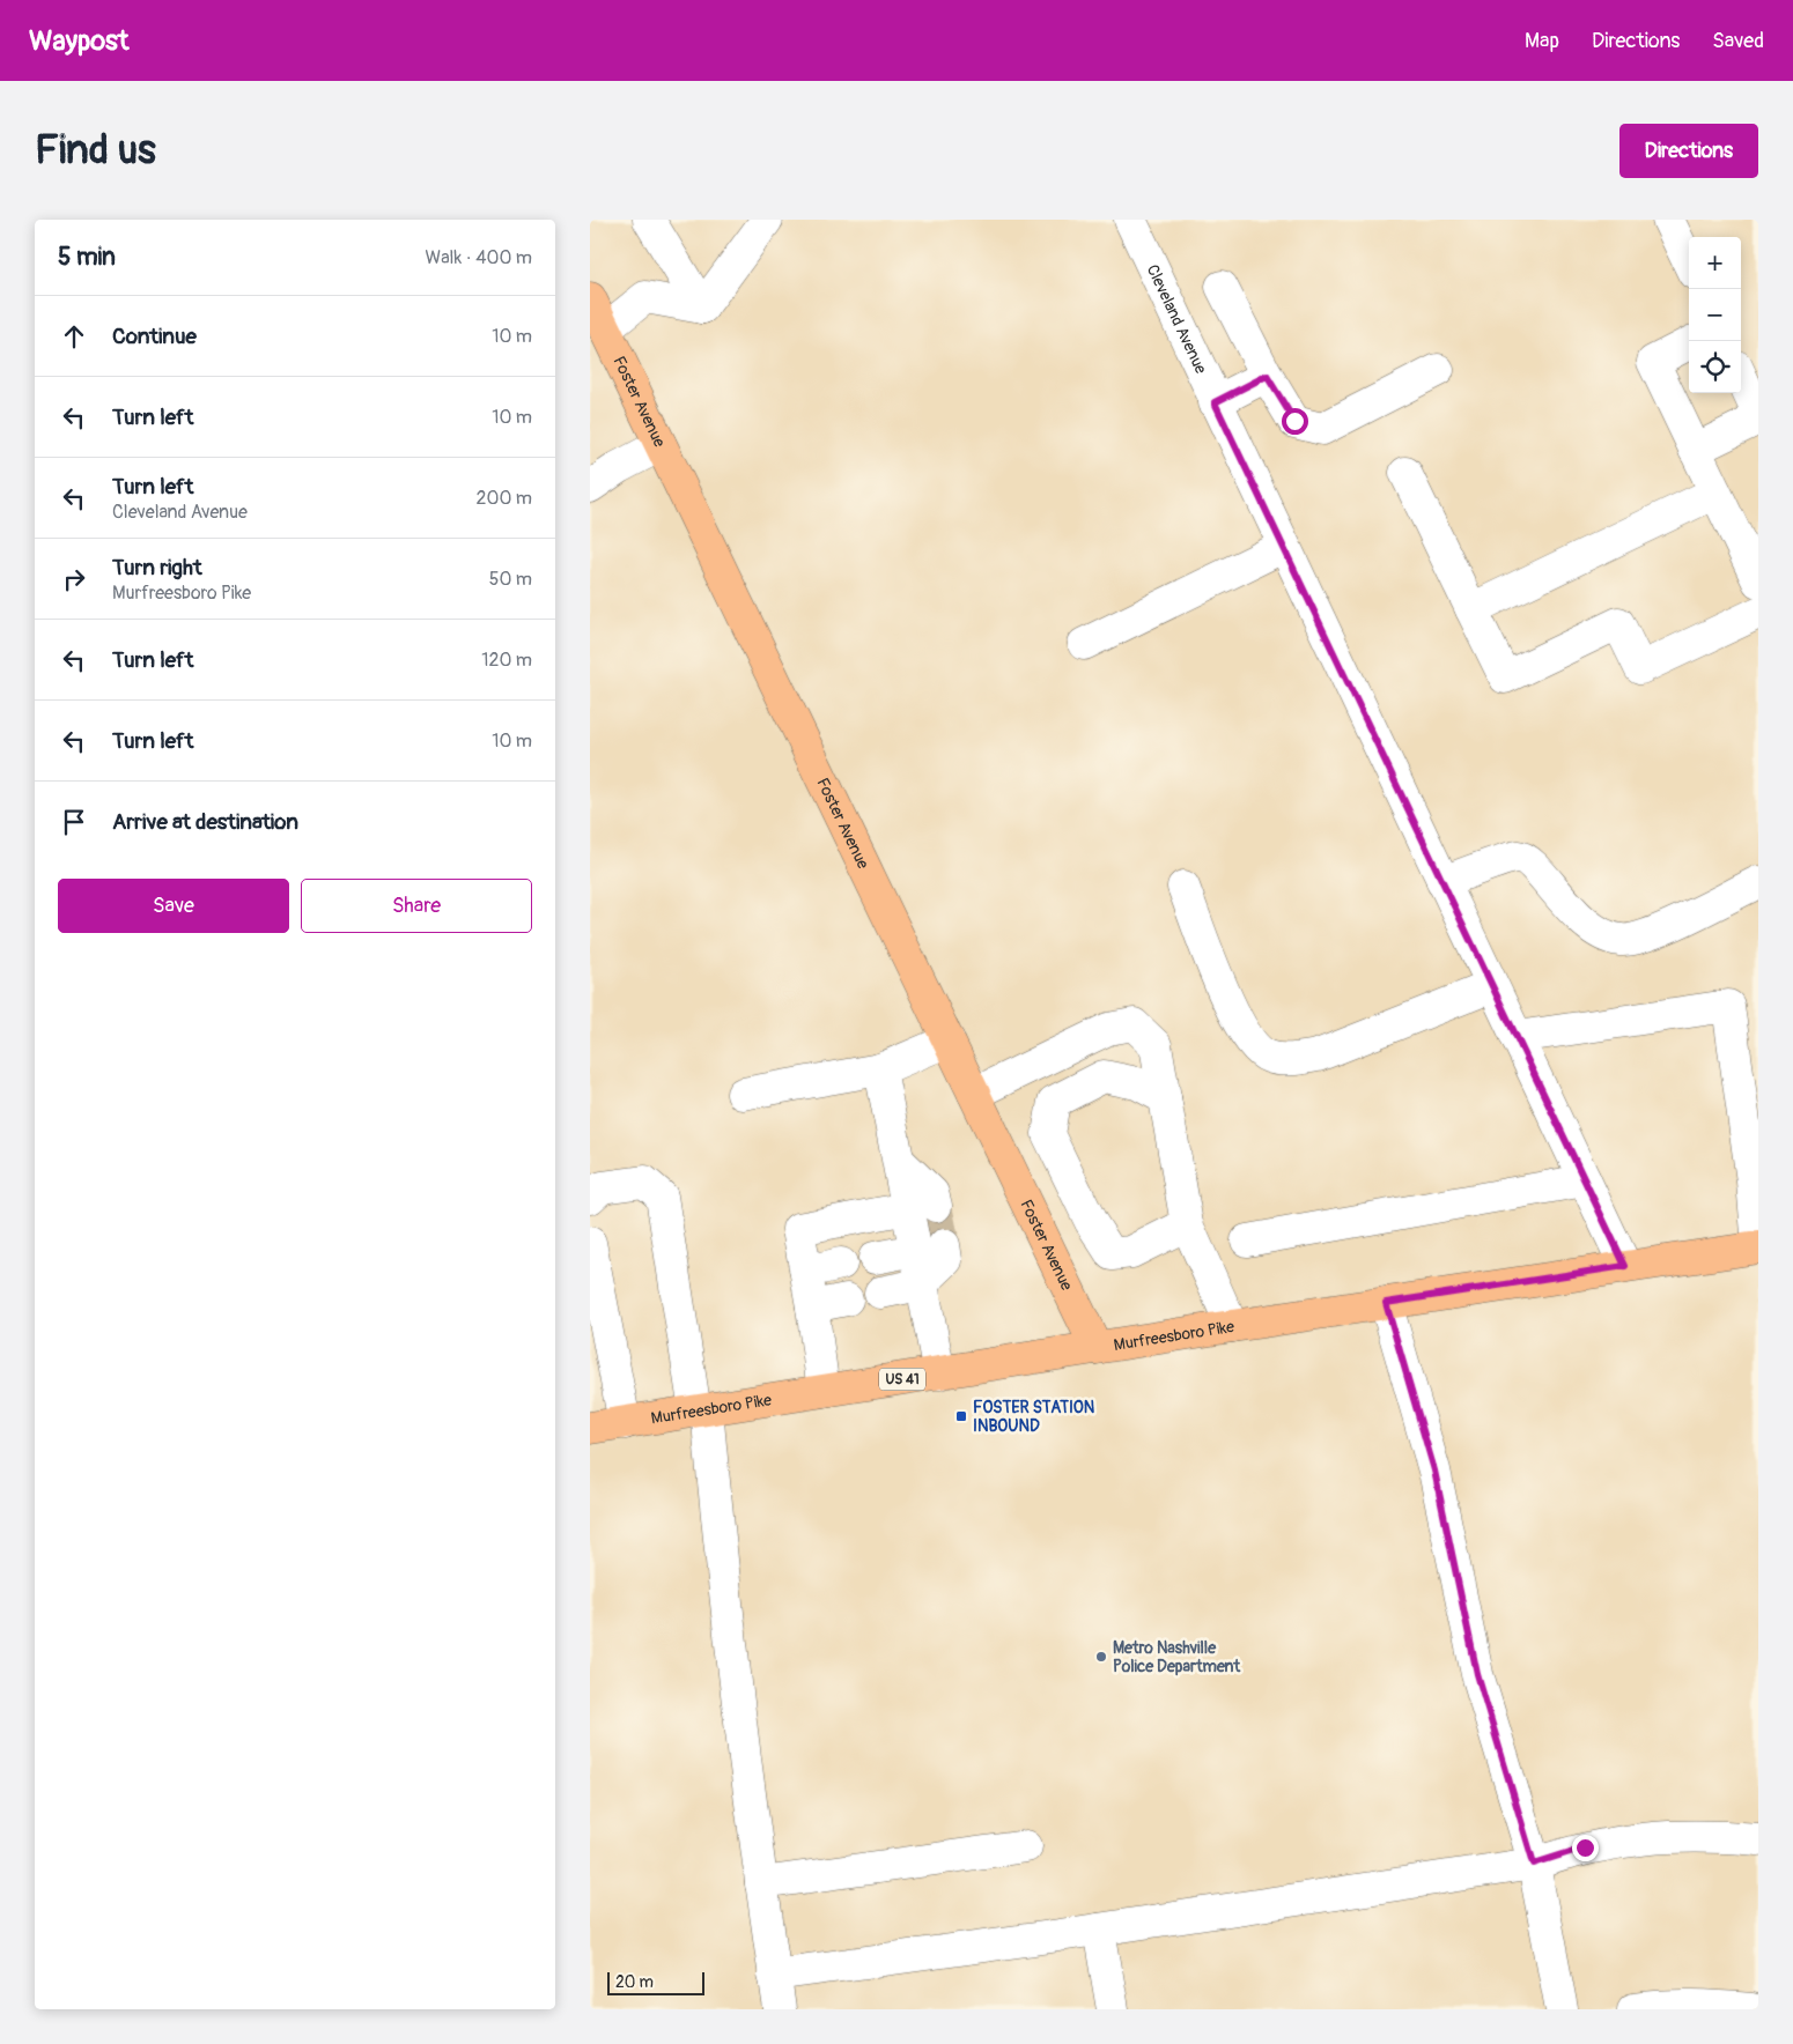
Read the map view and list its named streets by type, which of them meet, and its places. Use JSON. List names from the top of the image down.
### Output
{
  "streets": {
    "main road": ["Foster Avenue", "Murfreesboro Pike", "US 41"],
    "street": ["Cleveland Avenue"]
  },
  "crossings": [
    ["Cleveland Avenue", "Murfreesboro Pike"],
    ["Foster Avenue", "Murfreesboro Pike"]
  ],
  "places": {
    "transit": ["FOSTER STATION INBOUND"],
    "other": ["Metro Nashville Police Department"]
  },
  "scale_bar": "20 m",
  "page": {
    "header": "Waypost",
    "nav": ["Map", "Directions", "Saved"],
    "buttons": [
      "Directions",
      ["Save", "Share"]
    ],
    "title": "Find us",
    "heading": ["5 min", "Walk · 400 m"],
    "map_buttons": ["+", "−"],
    "list": [
      ["Continue", "10 m"],
      ["Turn left", "10 m"],
      ["Turn left", "Cleveland Avenue", "200 m"],
      ["Turn right", "Murfreesboro Pike", "50 m"],
      ["Turn left", "120 m"],
      ["Turn left", "10 m"],
      "Arrive at destination"
    ],
    "scale": "20 m"
  }
}
